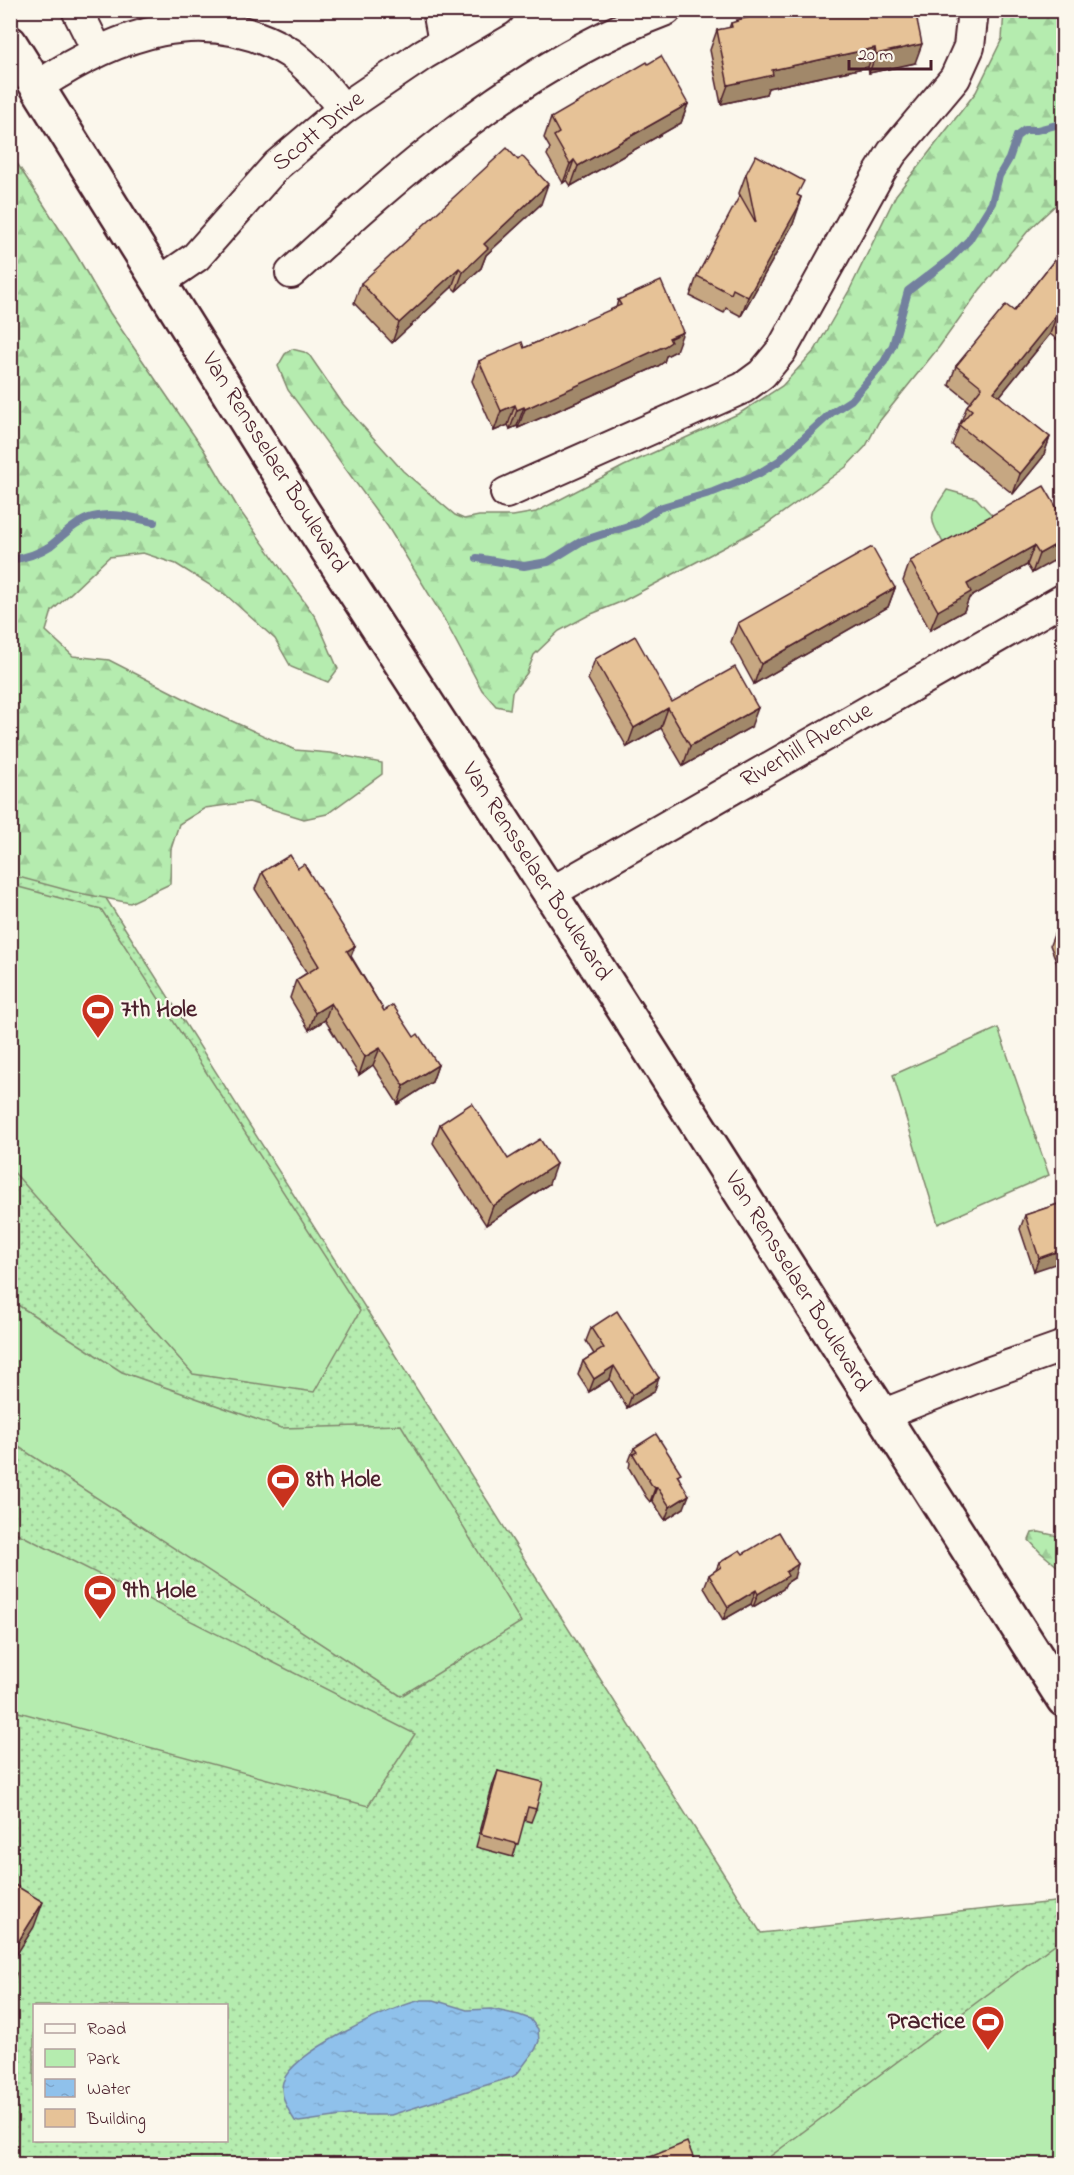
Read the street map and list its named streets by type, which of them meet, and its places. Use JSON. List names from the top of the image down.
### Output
{
  "streets": {
    "main road": ["Van Rensselaer Boulevard"],
    "street": ["Scott Drive", "Riverhill Avenue"]
  },
  "crossings": [
    ["Scott Drive", "Van Rensselaer Boulevard"],
    ["Van Rensselaer Boulevard", "Riverhill Avenue"]
  ],
  "places": {
    "sports": [
      "7th Hole",
      "8th Hole",
      "9th Hole",
      "Practice"
    ]
  },
  "legend": [
    "Road",
    "Park",
    "Water",
    "Building"
  ],
  "scale_bar": "20 m"
}
